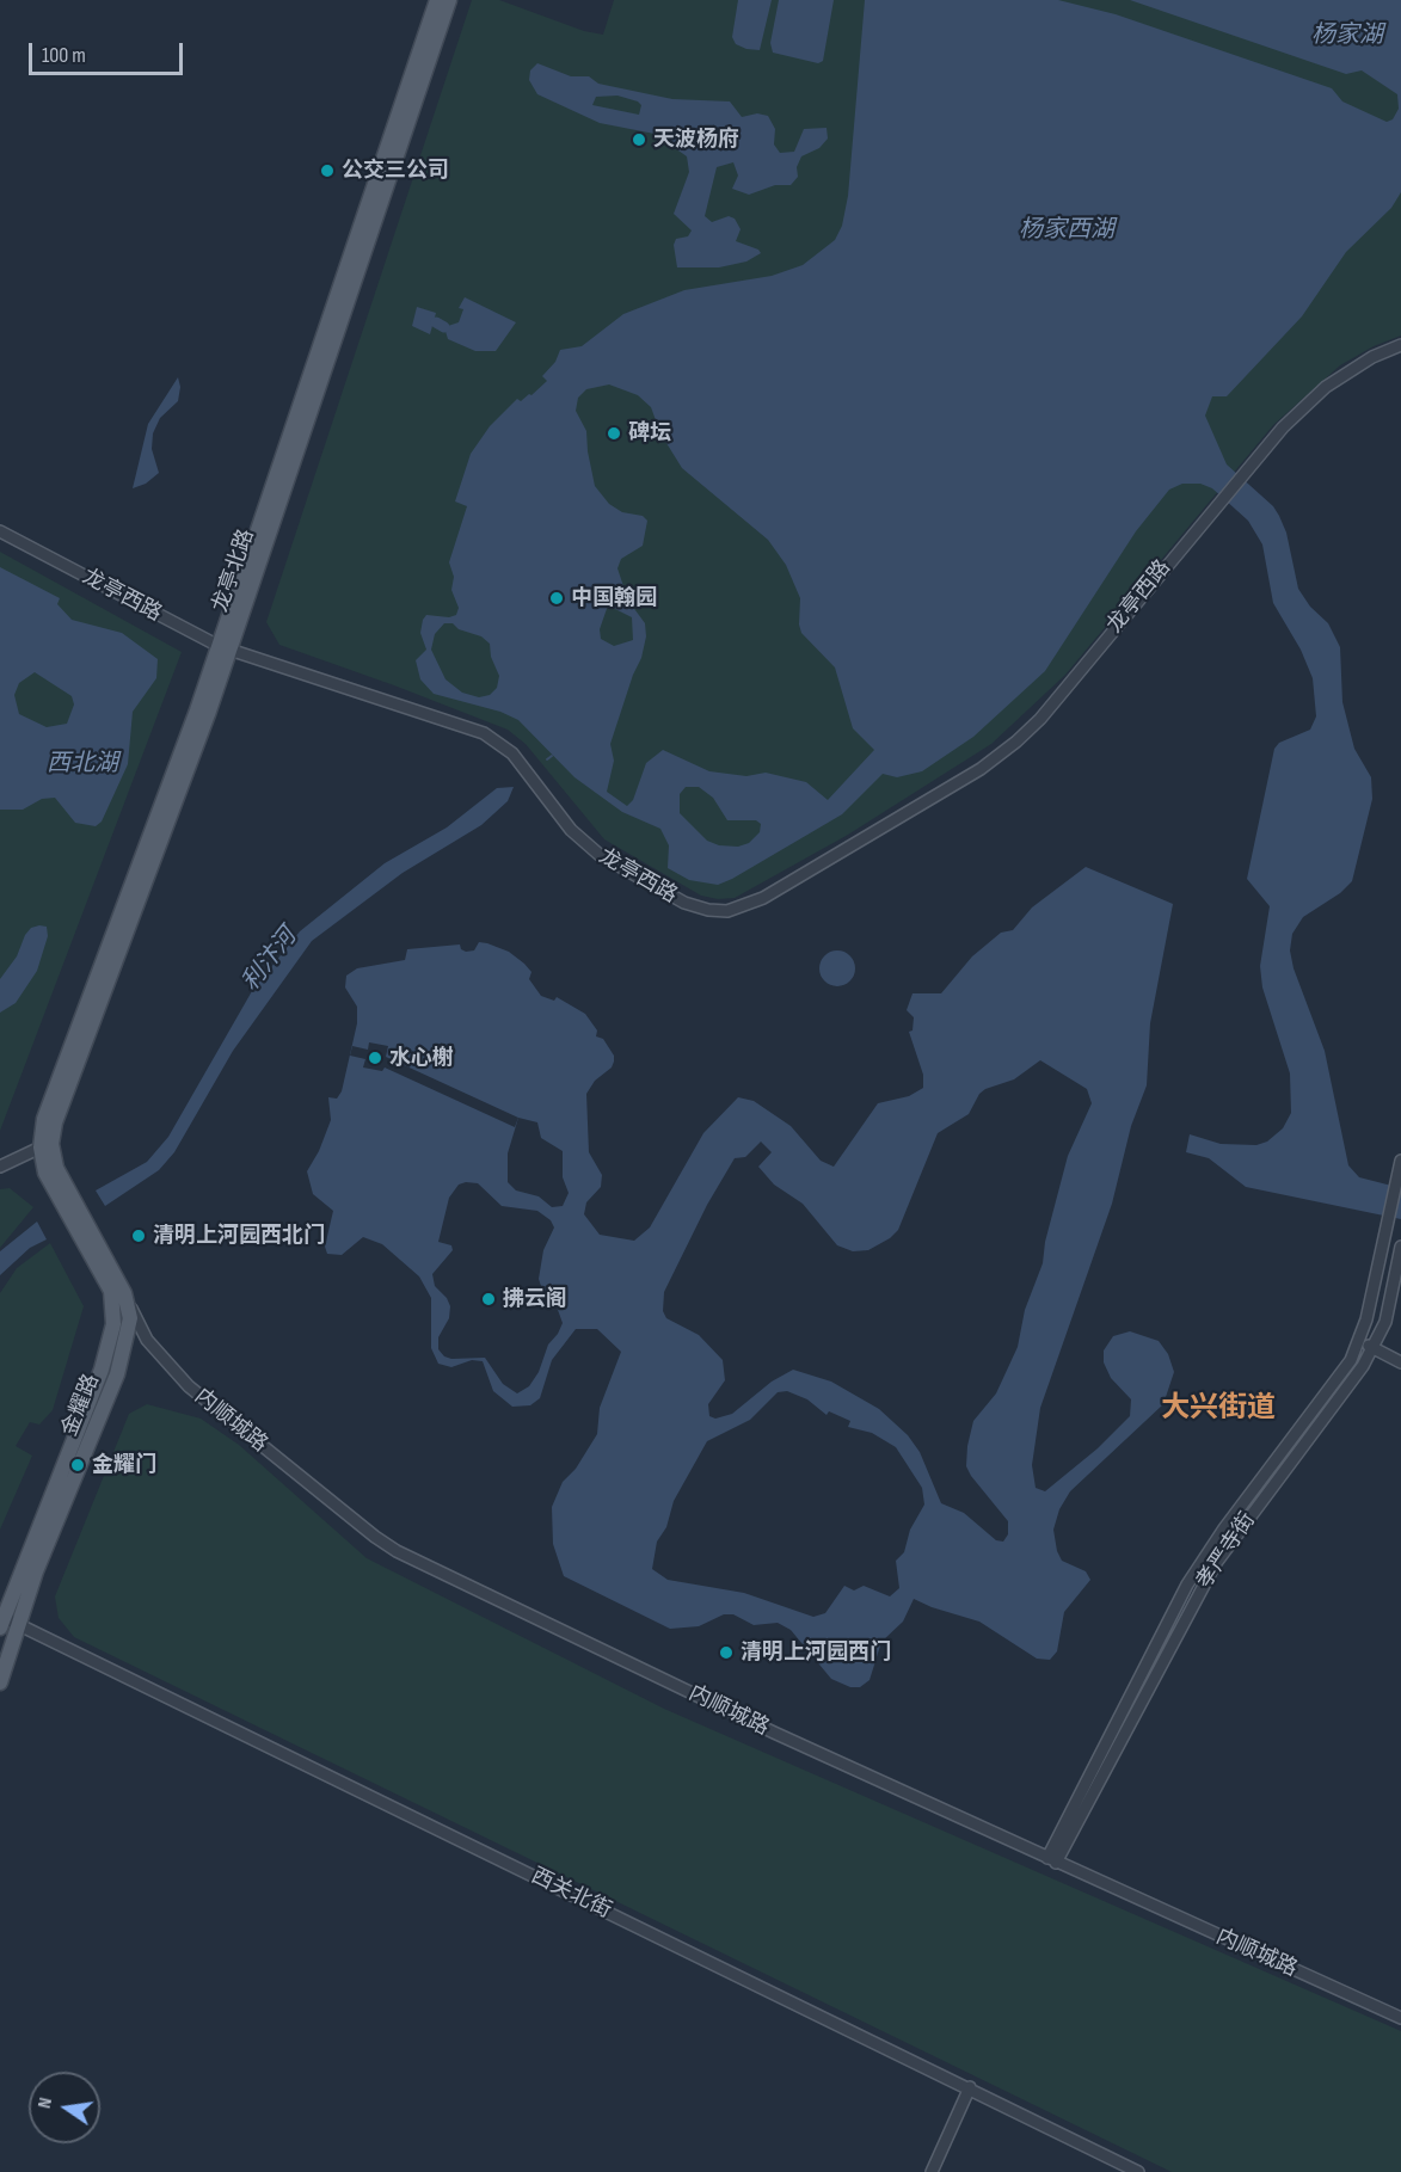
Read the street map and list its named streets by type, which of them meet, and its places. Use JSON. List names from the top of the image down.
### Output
{
  "streets": {
    "main road": ["龙亭北路", "金耀路"],
    "street": [
      "龙亭西路",
      "内顺城路",
      "孝严寺街",
      "西关北街"
    ]
  },
  "crossings": [
    ["龙亭北路", "龙亭西路"],
    ["龙亭北路", "金耀路"],
    ["金耀路", "内顺城路"],
    ["金耀路", "西关北街"],
    ["内顺城路", "孝严寺街"]
  ],
  "districts": ["大兴街道"],
  "water": [
    "杨家湖",
    "杨家西湖",
    "西北湖",
    "利汴河"
  ],
  "places": [
    "天波杨府",
    "公交三公司",
    "碑坛",
    "中国翰园",
    "水心榭",
    "清明上河园西北门",
    "拂云阁",
    "金耀门",
    "清明上河园西门"
  ],
  "scale_bar": "100 m",
  "north": "left"
}
